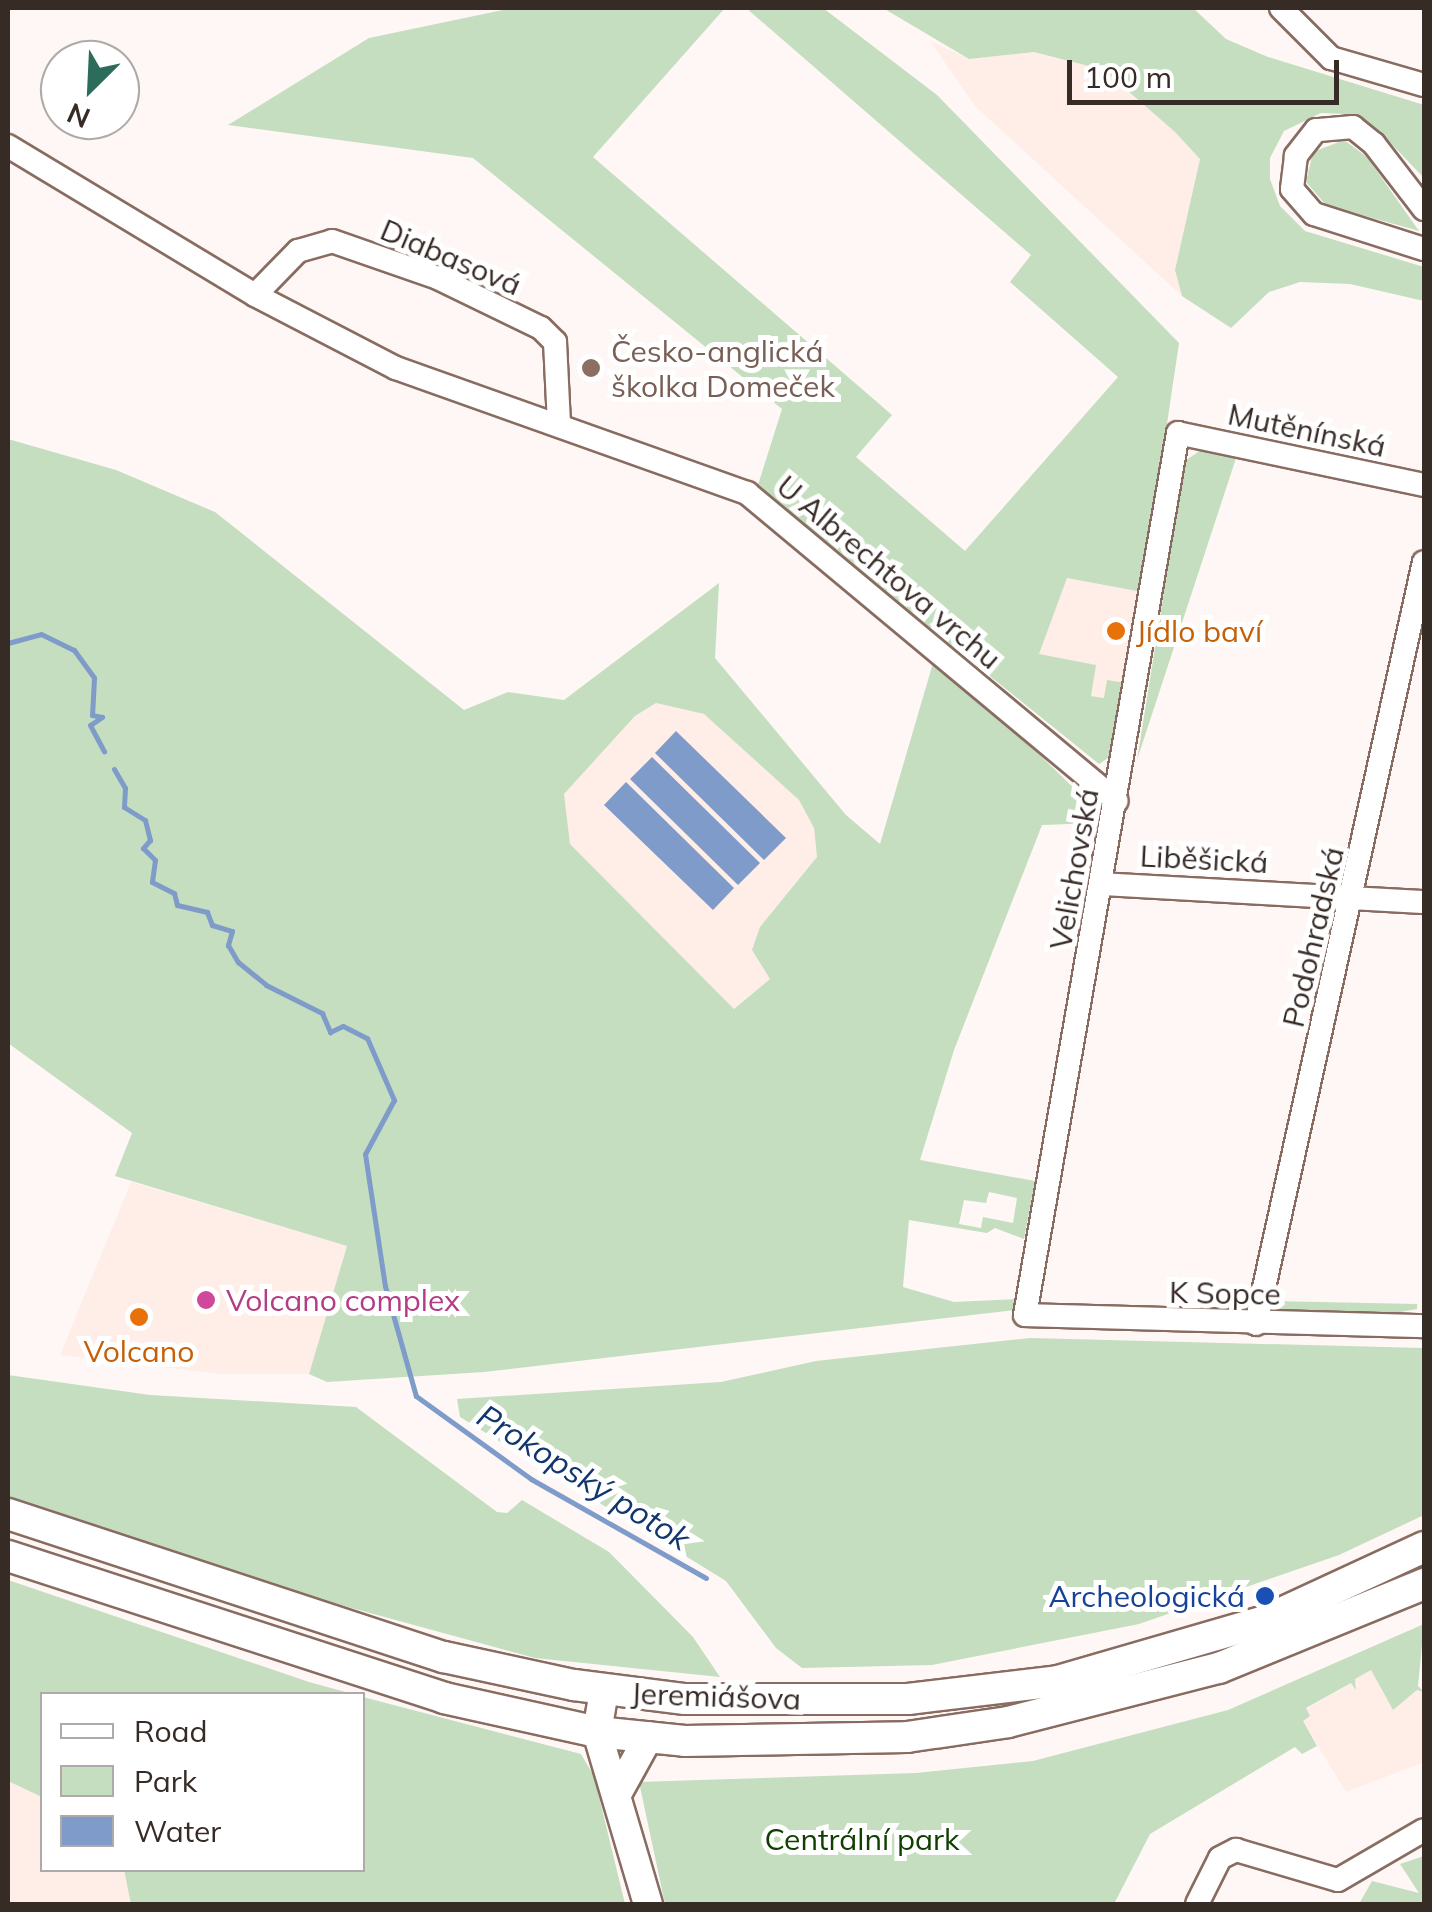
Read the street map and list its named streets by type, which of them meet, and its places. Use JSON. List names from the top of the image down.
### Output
{
  "streets": {
    "main road": ["Jeremiášova"],
    "street": [
      "Diabasová",
      "Mutěnínská",
      "U Albrechtova vrchu",
      "Liběšická",
      "Velichovská",
      "Podohradská",
      "K Sopce"
    ]
  },
  "crossings": [
    ["Diabasová", "U Albrechtova vrchu"],
    ["Mutěnínská", "Velichovská"],
    ["U Albrechtova vrchu", "Velichovská"],
    ["Liběšická", "Velichovská"],
    ["Liběšická", "Podohradská"],
    ["Velichovská", "K Sopce"],
    ["Podohradská", "K Sopce"]
  ],
  "water": ["Prokopský potok"],
  "parks": ["Centrální park"],
  "places": [
    "Česko-anglická školka Domeček",
    "Jídlo baví",
    "Volcano complex",
    "Volcano",
    "Archeologická"
  ],
  "legend": ["Road", "Park", "Water"],
  "scale_bar": "100 m",
  "north": "bottom left"
}
